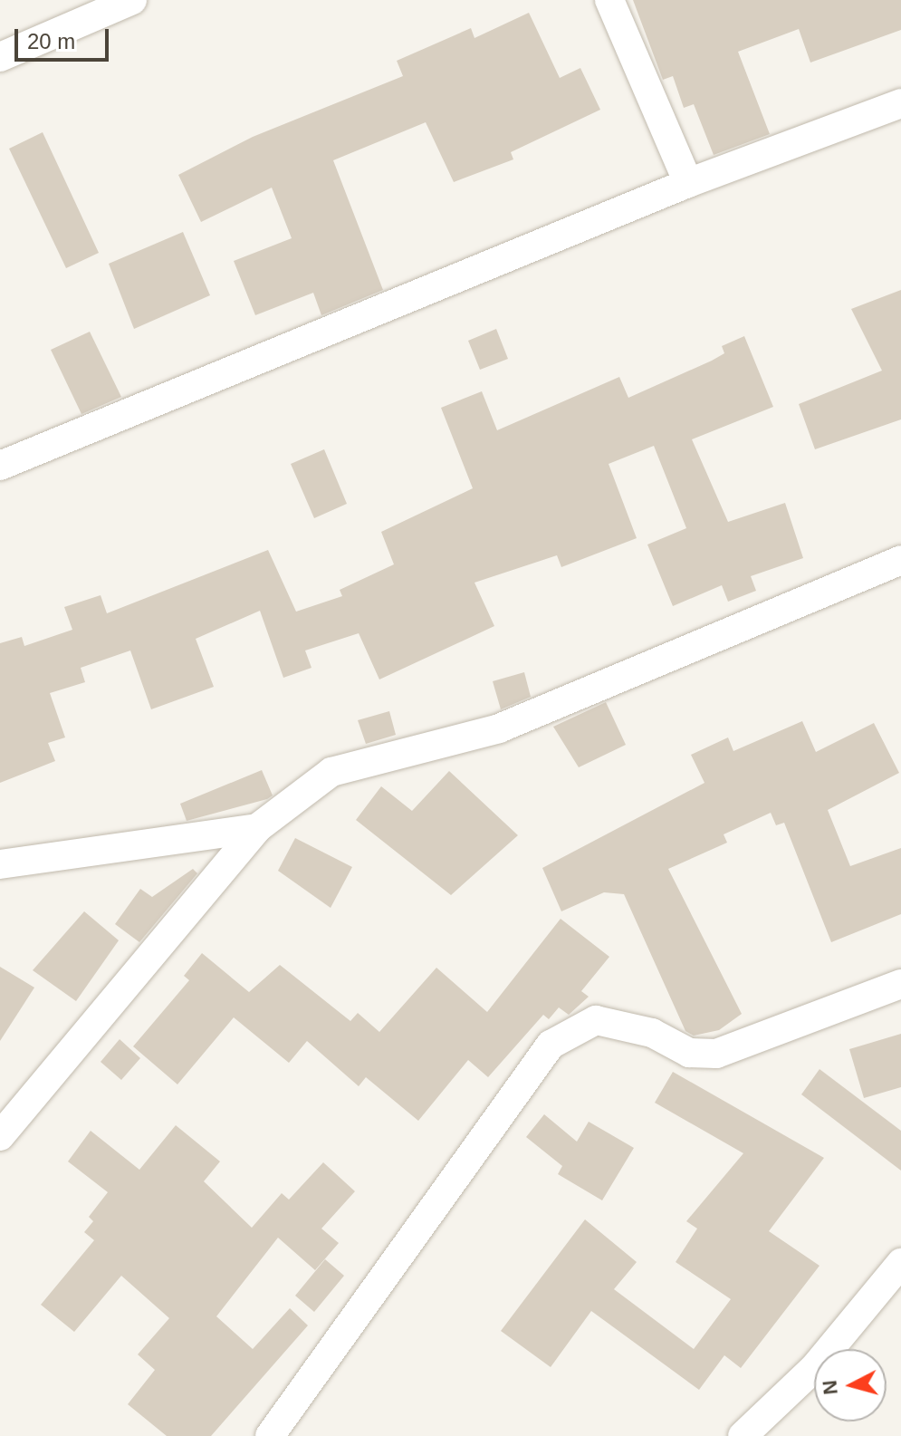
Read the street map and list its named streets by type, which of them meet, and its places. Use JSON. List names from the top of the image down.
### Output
{
  "scale_bar": "20 m",
  "north": "left"
}
